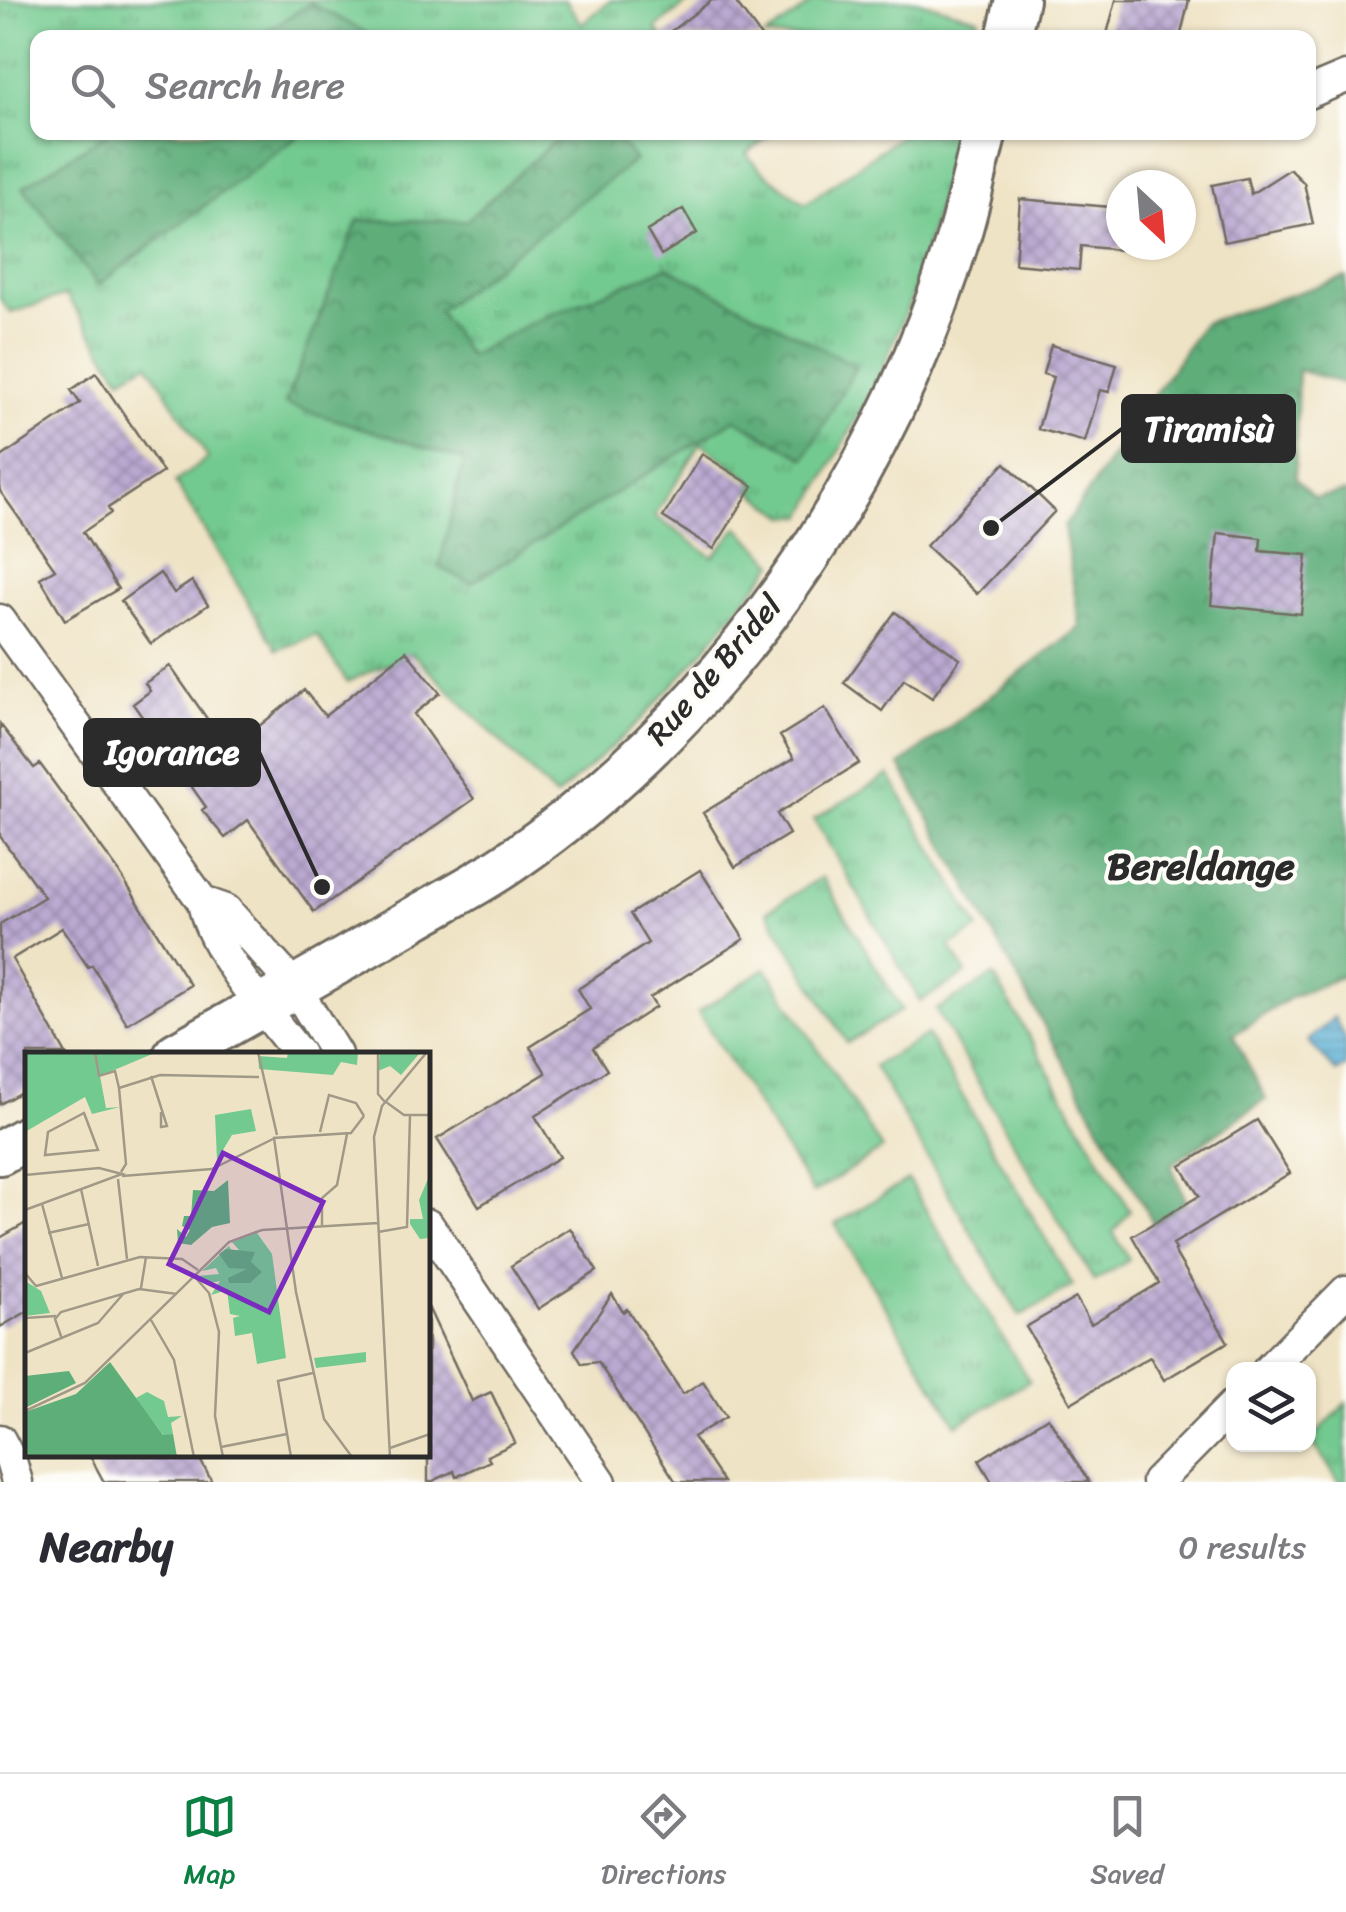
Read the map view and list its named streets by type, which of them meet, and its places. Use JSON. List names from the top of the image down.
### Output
{
  "streets": {
    "main road": ["Rue de Bridel"]
  },
  "districts": ["Bereldange"],
  "places": ["Tiramisù", "Igorance"],
  "north": "bottom right",
  "page": {
    "search": "Search here",
    "heading": ["Nearby", "0 results"],
    "nav": ["Map", "Directions", "Saved"]
  }
}
